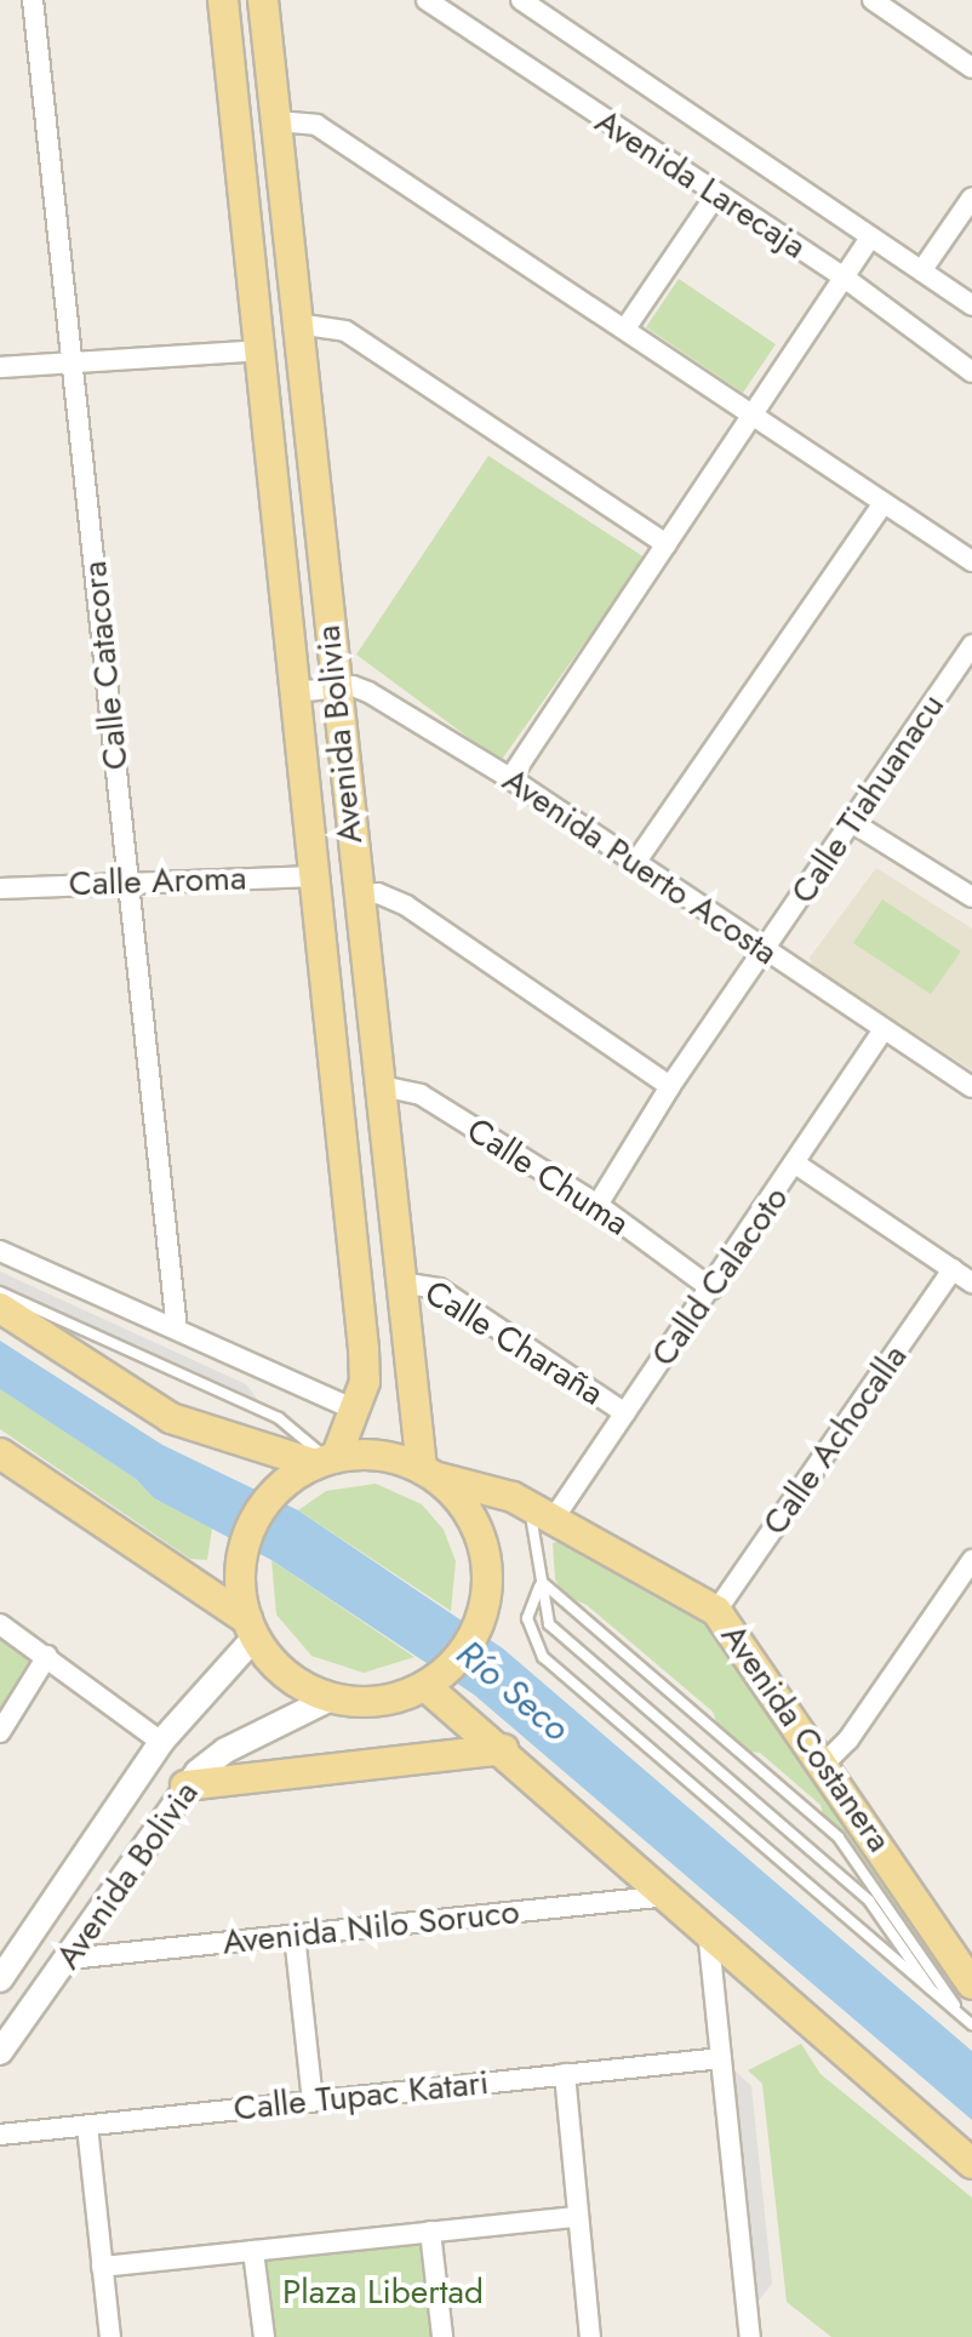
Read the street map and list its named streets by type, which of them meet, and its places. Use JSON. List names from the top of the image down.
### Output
{
  "streets": {
    "main road": ["Avenida Bolivia", "Avenida Costanera"],
    "street": [
      "Avenida Larecaja",
      "Calle Catacora",
      "Calle Tiahuanacu",
      "Avenida Puerto Acosta",
      "Calle Aroma",
      "Calle Chuma",
      "Calld Calacoto",
      "Calle Charaña",
      "Calle Achocalla",
      "Avenida Nilo Soruco",
      "Calle Tupac Katari"
    ]
  },
  "crossings": [
    ["Calle Catacora", "Calle Aroma"],
    ["Avenida Bolivia", "Avenida Puerto Acosta"],
    ["Avenida Bolivia", "Calle Aroma"],
    ["Avenida Bolivia", "Calle Chuma"],
    ["Avenida Bolivia", "Calle Charaña"],
    ["Avenida Bolivia", "Avenida Costanera"],
    ["Avenida Bolivia", "Avenida Nilo Soruco"],
    ["Calle Tiahuanacu", "Avenida Puerto Acosta"],
    ["Calle Tiahuanacu", "Calle Chuma"],
    ["Avenida Puerto Acosta", "Calld Calacoto"],
    ["Calle Chuma", "Calld Calacoto"],
    ["Calld Calacoto", "Calle Charaña"],
    ["Calld Calacoto", "Avenida Costanera"],
    ["Calle Achocalla", "Avenida Costanera"]
  ],
  "water": ["Río Seco"],
  "parks": ["Plaza Libertad"]
}
